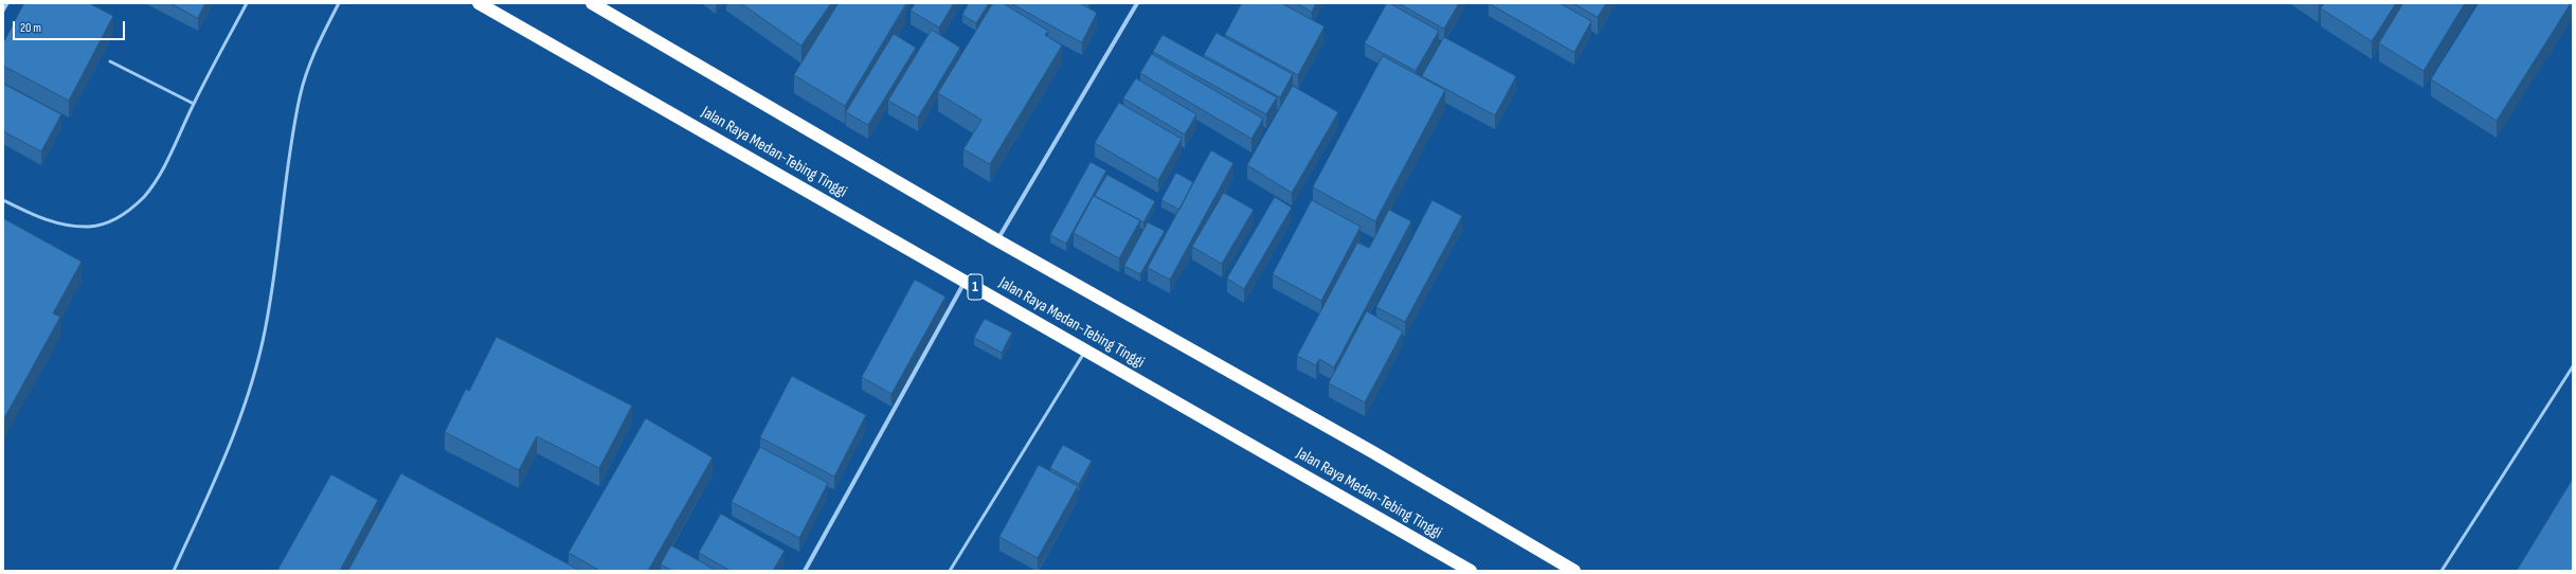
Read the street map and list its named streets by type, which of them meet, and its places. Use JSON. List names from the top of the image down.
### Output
{
  "streets": {
    "highway": ["Jalan Raya Medan-Tebing Tinggi", "1"]
  },
  "scale_bar": "20 m"
}
